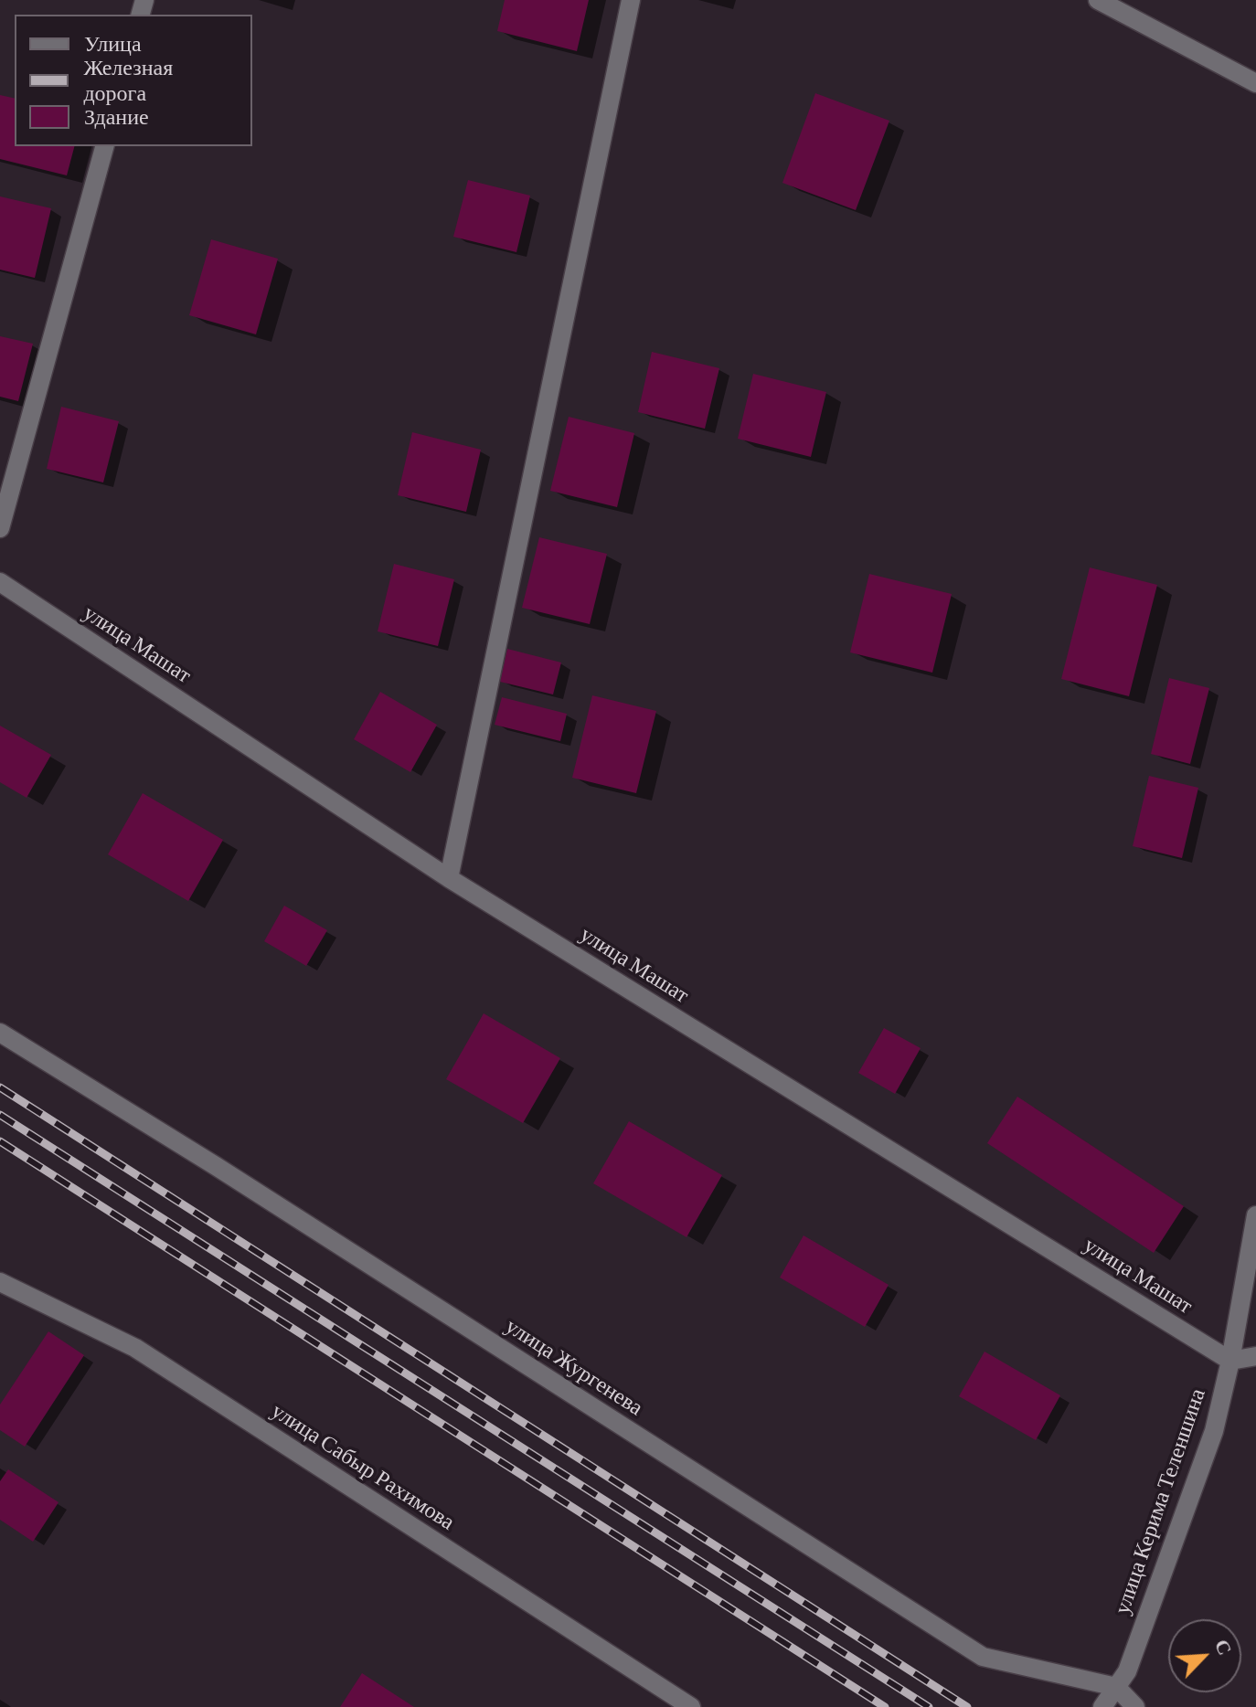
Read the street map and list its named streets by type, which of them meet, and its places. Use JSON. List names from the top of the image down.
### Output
{
  "streets": {
    "street": [
      "улица Машат",
      "улица Жургенева",
      "улица Сабыр Рахимова",
      "улица Керима Теленшина"
    ]
  },
  "crossings": [
    ["улица Машат", "улица Керима Теленшина"],
    ["улица Жургенева", "улица Керима Теленшина"]
  ],
  "legend": ["Улица", "Железная дорога", "Здание"],
  "north": "top right"
}
